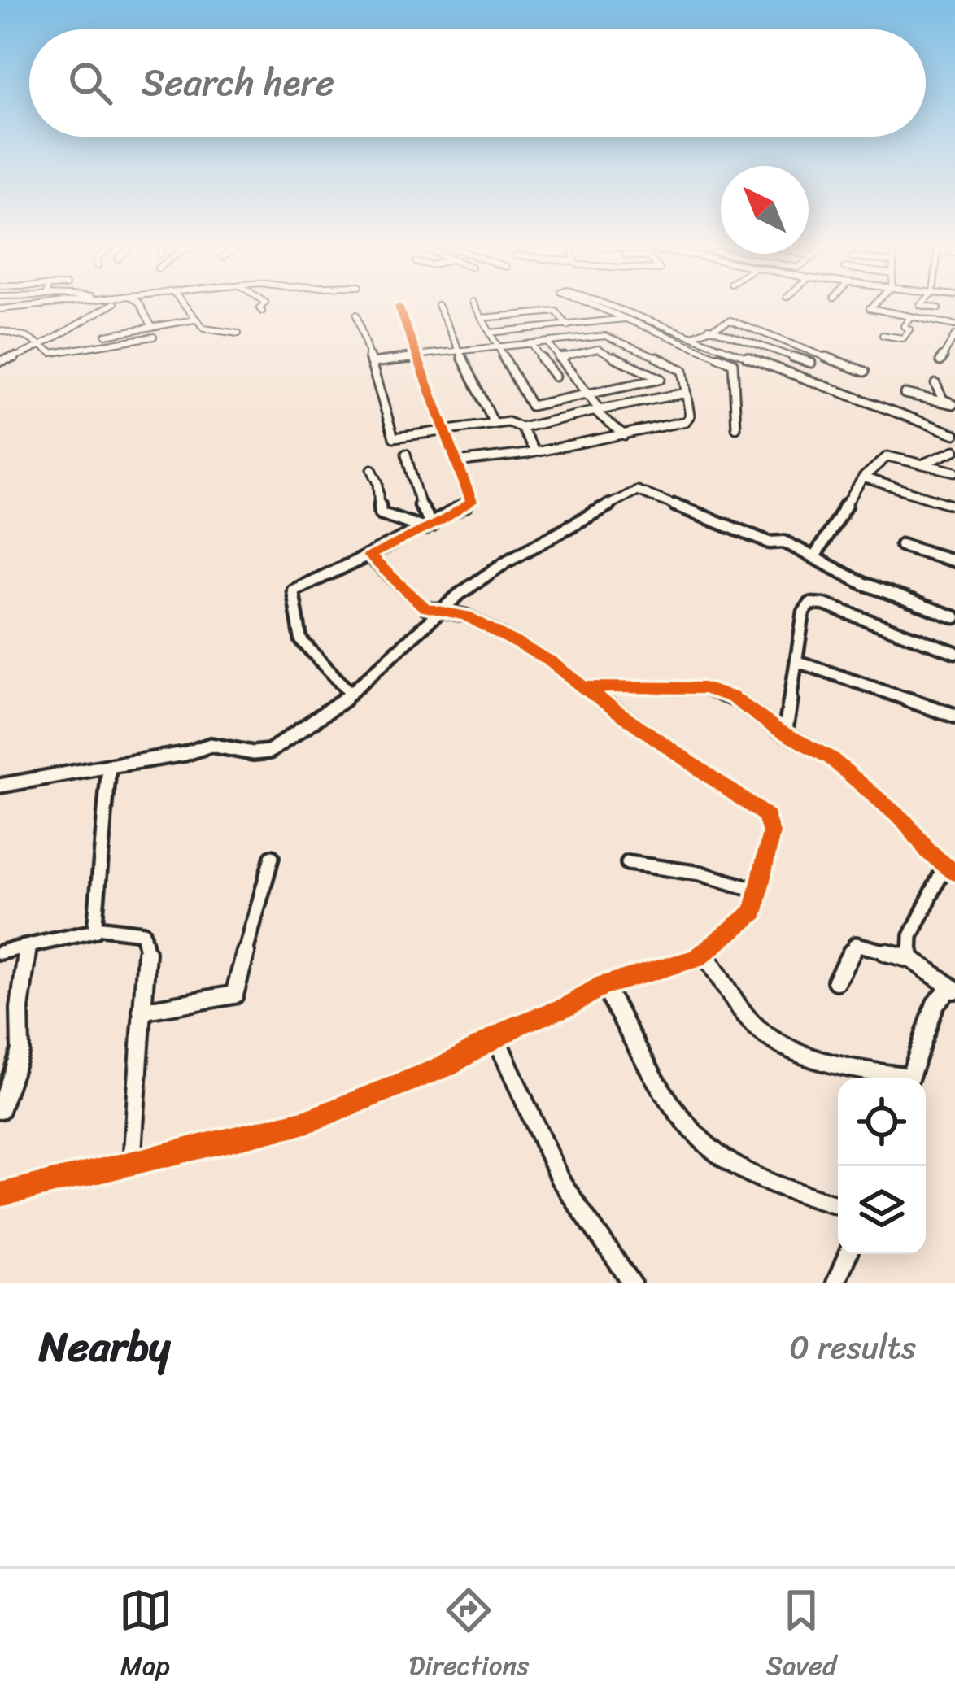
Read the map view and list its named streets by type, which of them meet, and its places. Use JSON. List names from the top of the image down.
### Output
{
  "north": "top left",
  "page": {
    "search": "Search here",
    "heading": ["Nearby", "0 results"],
    "nav": ["Map", "Directions", "Saved"]
  }
}
